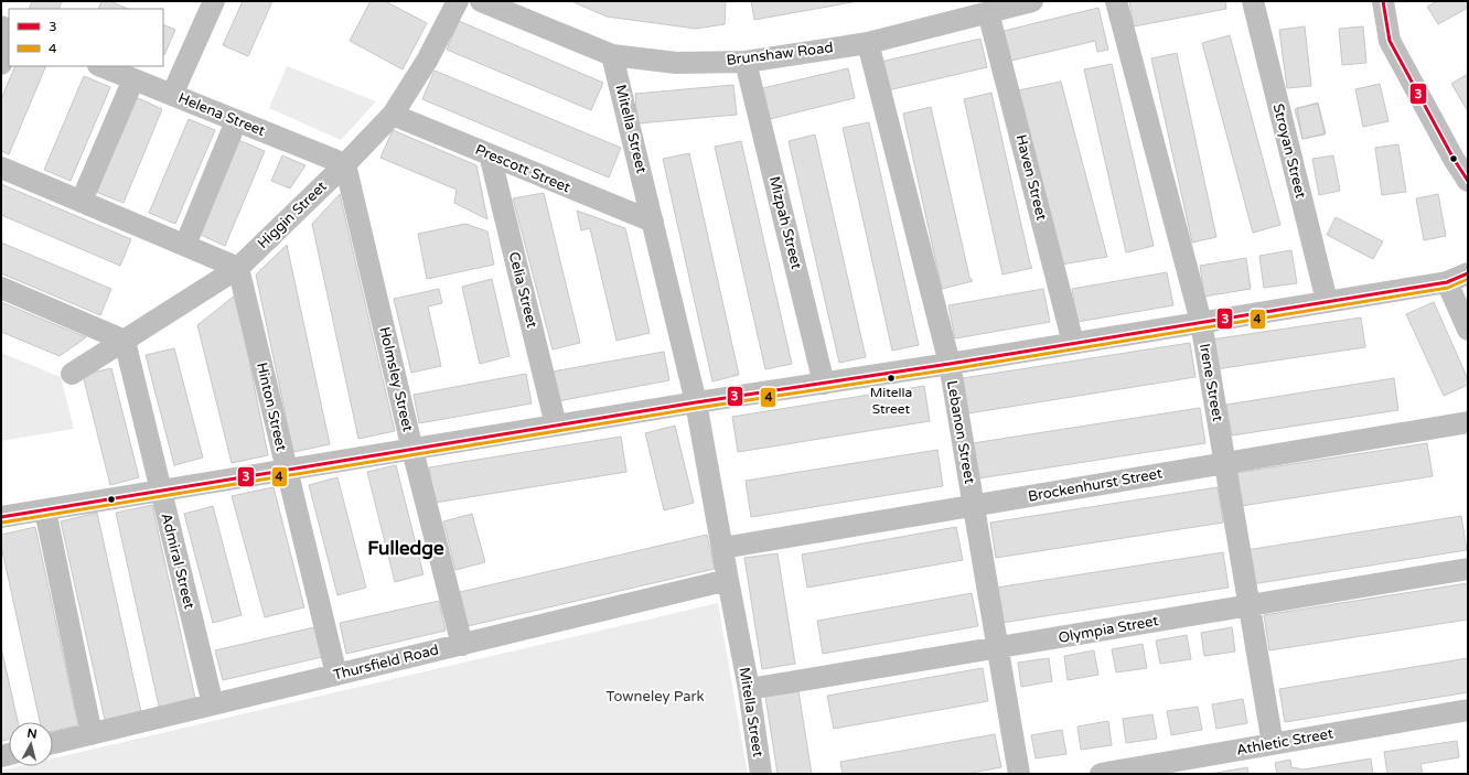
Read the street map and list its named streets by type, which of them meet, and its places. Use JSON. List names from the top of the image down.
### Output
{
  "streets": {
    "street": [
      "Brunshaw Road",
      "Helena Street",
      "Mitella Street",
      "Stroyan Street",
      "Prescott Street",
      "Haven Street",
      "Higgin Street",
      "Mizpah Street",
      "Celia Street",
      "Holmsley Street",
      "Irene Street",
      "Hinton Street",
      "Lebanon Street",
      "Brockenhurst Street",
      "Admiral Street",
      "Olympia Street",
      "Thursfield Road",
      "Athletic Street"
    ]
  },
  "crossings": [
    ["Brunshaw Road", "Mitella Street"],
    ["Brunshaw Road", "Haven Street"],
    ["Brunshaw Road", "Mizpah Street"],
    ["Brunshaw Road", "Lebanon Street"],
    ["Helena Street", "Higgin Street"],
    ["Helena Street", "Holmsley Street"],
    ["Mitella Street", "Prescott Street"],
    ["Mitella Street", "Brockenhurst Street"],
    ["Mitella Street", "Olympia Street"],
    ["Mitella Street", "Thursfield Road"],
    ["Prescott Street", "Higgin Street"],
    ["Prescott Street", "Celia Street"],
    ["Higgin Street", "Holmsley Street"],
    ["Higgin Street", "Hinton Street"],
    ["Higgin Street", "Admiral Street"],
    ["Holmsley Street", "Thursfield Road"],
    ["Irene Street", "Brockenhurst Street"],
    ["Irene Street", "Olympia Street"],
    ["Irene Street", "Athletic Street"],
    ["Hinton Street", "Thursfield Road"],
    ["Lebanon Street", "Brockenhurst Street"],
    ["Lebanon Street", "Olympia Street"],
    ["Admiral Street", "Thursfield Road"]
  ],
  "districts": ["Fulledge"],
  "parks": ["Towneley Park"],
  "places": ["Mitella Street"],
  "lines": ["transit line 3", "transit line 4"],
  "legend": ["3", "4"],
  "north": "top"
}
